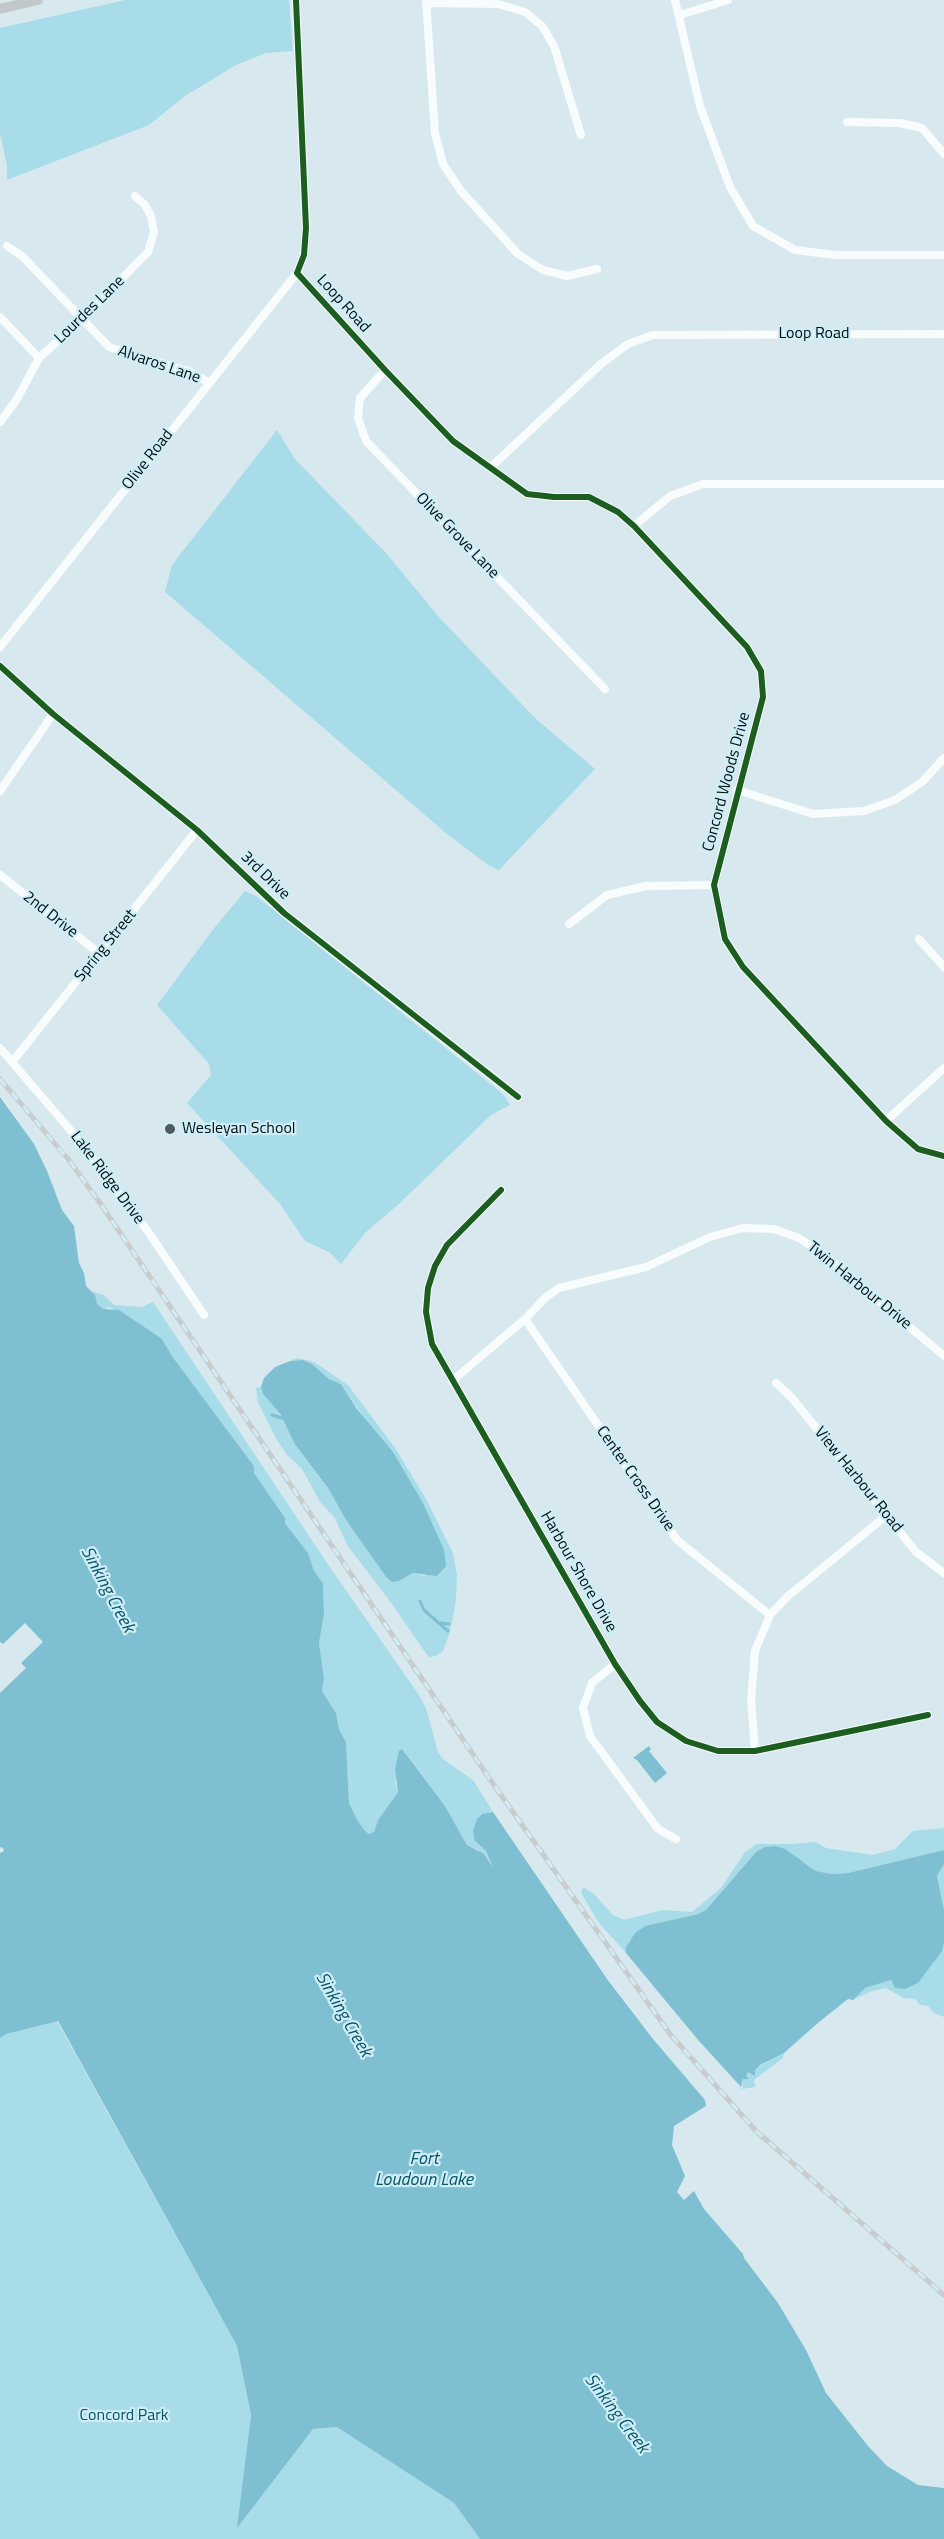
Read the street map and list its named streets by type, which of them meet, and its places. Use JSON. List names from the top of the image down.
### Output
{
  "streets": {
    "street": [
      "Loop Road",
      "Lourdes Lane",
      "Alvaros Lane",
      "Olive Road",
      "Olive Grove Lane",
      "Concord Woods Drive",
      "3rd Drive",
      "2nd Drive",
      "Spring Street",
      "Lake Ridge Drive",
      "Twin Harbour Drive",
      "Center Cross Drive",
      "View Harbour Road",
      "Harbour Shore Drive"
    ]
  },
  "crossings": [
    ["Loop Road", "Olive Road"],
    ["Loop Road", "Olive Grove Lane"],
    ["Loop Road", "Concord Woods Drive"],
    ["Lourdes Lane", "Alvaros Lane"],
    ["Alvaros Lane", "Olive Road"],
    ["3rd Drive", "Spring Street"],
    ["2nd Drive", "Spring Street"],
    ["Spring Street", "Lake Ridge Drive"],
    ["Twin Harbour Drive", "Center Cross Drive"],
    ["Twin Harbour Drive", "Harbour Shore Drive"]
  ],
  "water": ["Sinking Creek", "Fort Loudoun Lake"],
  "parks": ["Concord Park"],
  "places": ["Wesleyan School"]
}
